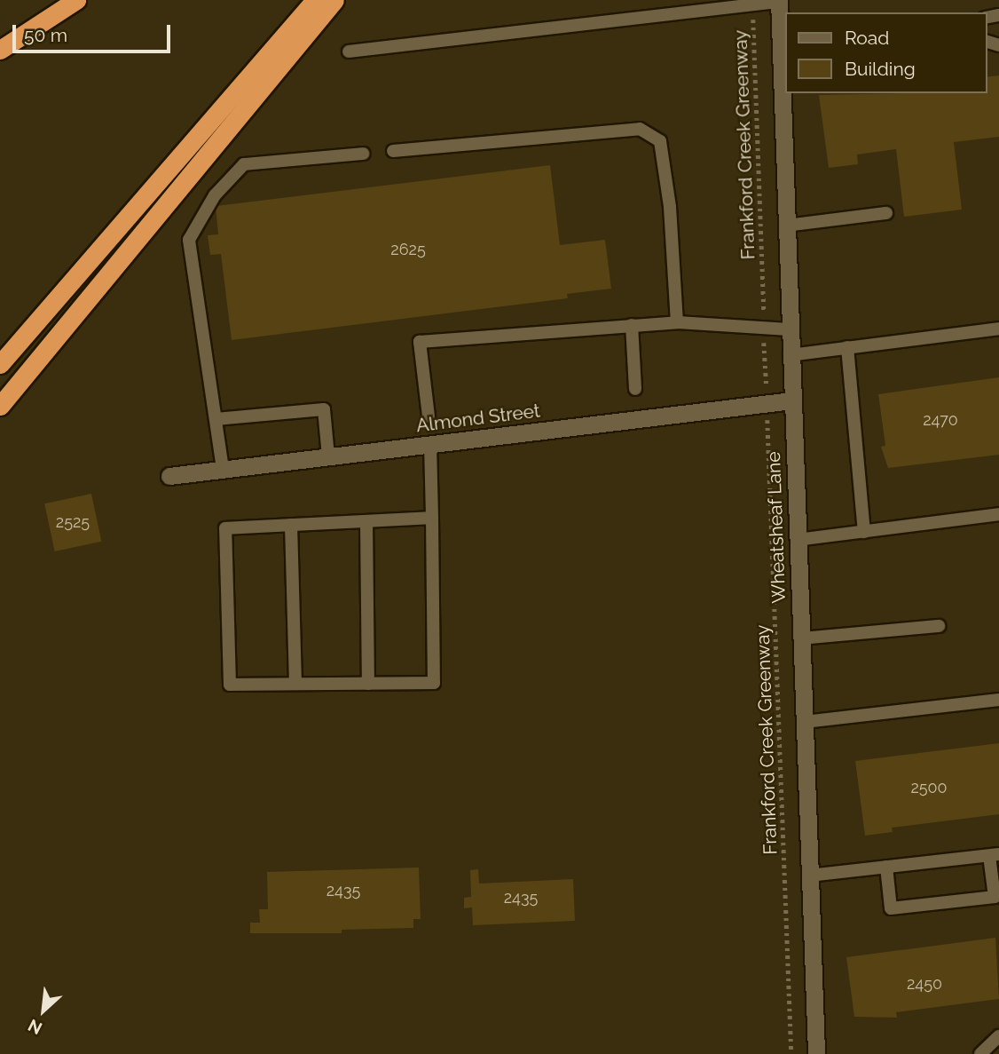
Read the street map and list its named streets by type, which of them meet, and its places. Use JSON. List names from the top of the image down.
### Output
{
  "streets": {
    "street": ["Almond Street", "Wheatsheaf Lane"],
    "path": ["Frankford Creek Greenway"]
  },
  "crossings": [
    ["Almond Street", "Wheatsheaf Lane"]
  ],
  "house_numbers": [
    "2625",
    "2470",
    "2525",
    "2500",
    "2435",
    "2435",
    "2450"
  ],
  "legend": ["Road", "Building"],
  "scale_bar": "50 m",
  "north": "bottom left"
}
